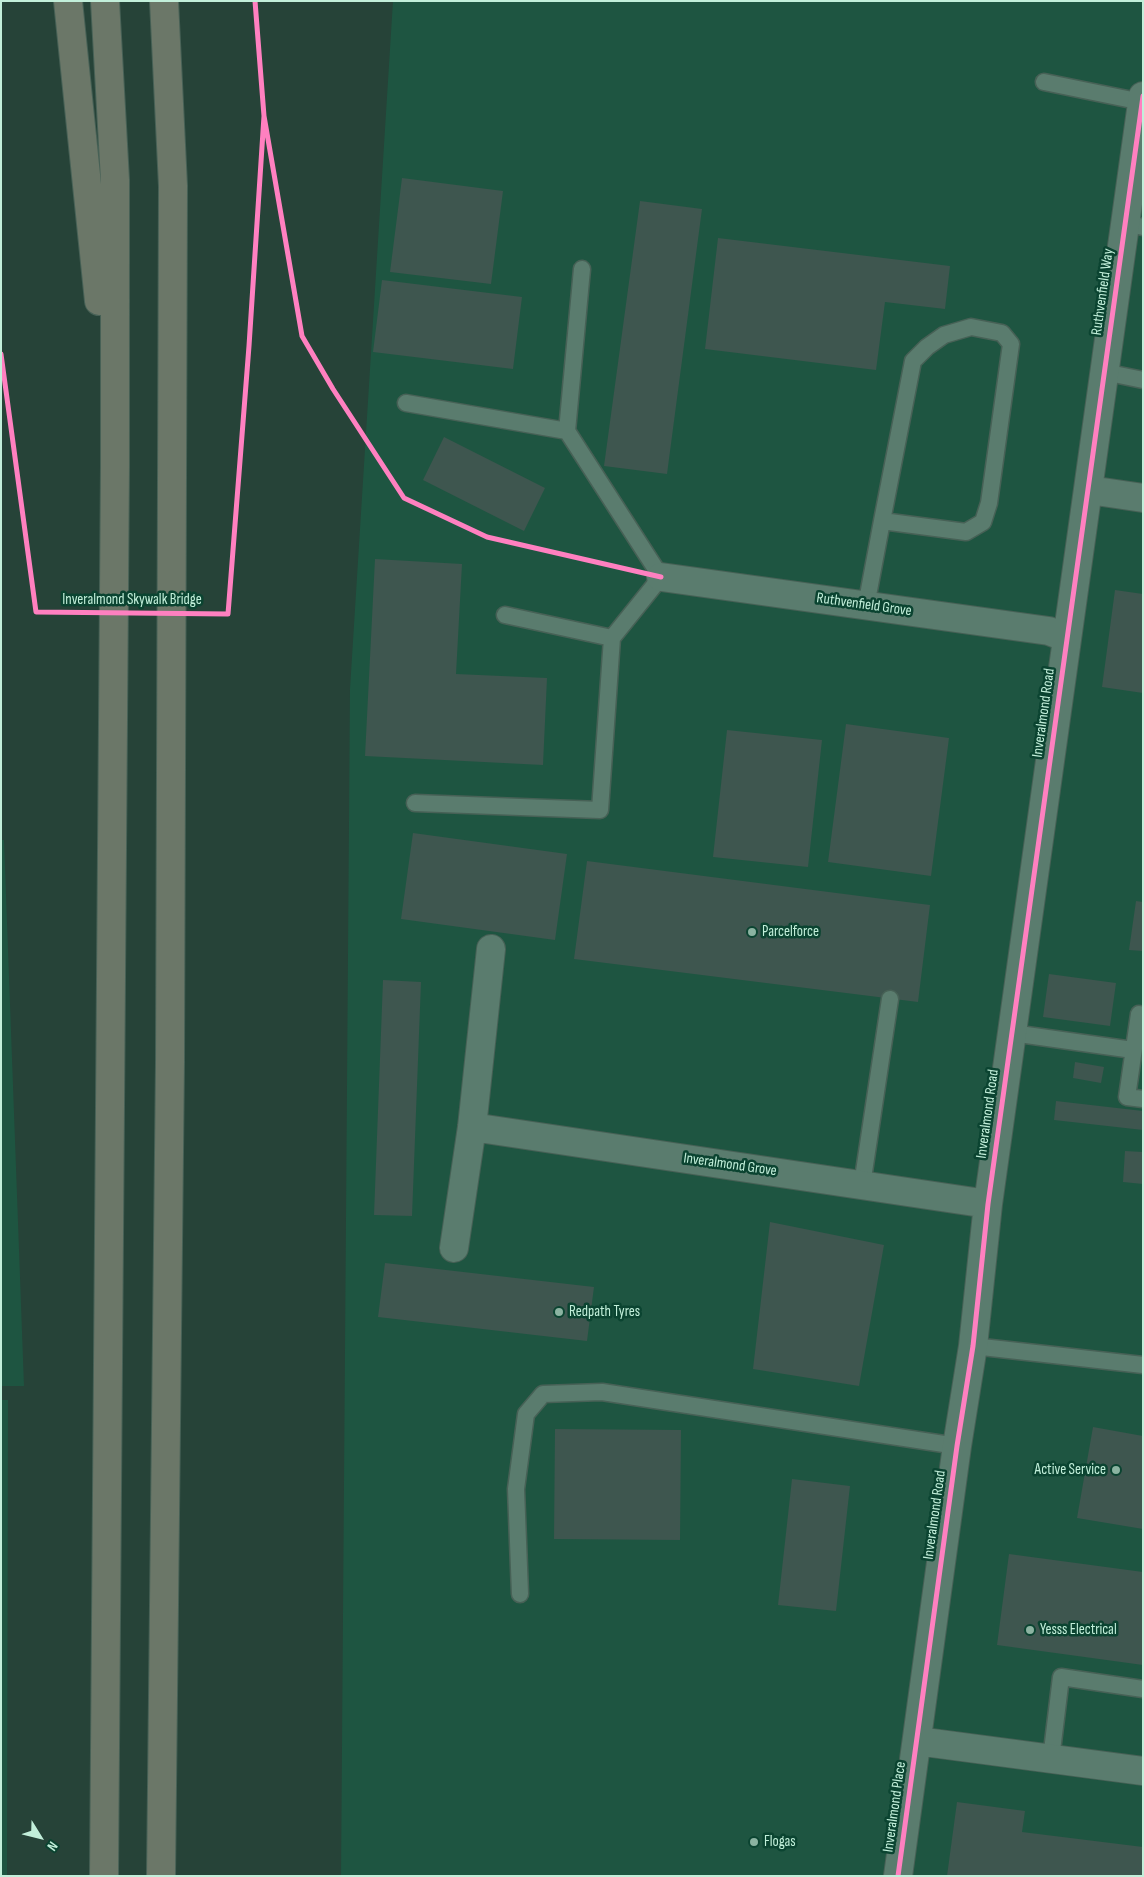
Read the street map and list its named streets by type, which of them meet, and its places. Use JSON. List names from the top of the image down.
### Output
{
  "streets": {
    "street": [
      "Ruthvenfield Way",
      "Ruthvenfield Grove",
      "Inveralmond Road",
      "Inveralmond Grove",
      "Inveralmond Place"
    ],
    "cycle path": ["Inveralmond Skywalk Bridge"]
  },
  "crossings": [
    ["Ruthvenfield Way", "Inveralmond Road"],
    ["Ruthvenfield Grove", "Inveralmond Road"],
    ["Inveralmond Road", "Inveralmond Grove"],
    ["Inveralmond Road", "Inveralmond Place"]
  ],
  "places": [
    "Parcelforce",
    "Redpath Tyres",
    "Active Service",
    "Yesss Electrical",
    "Flogas"
  ],
  "north": "bottom right"
}
